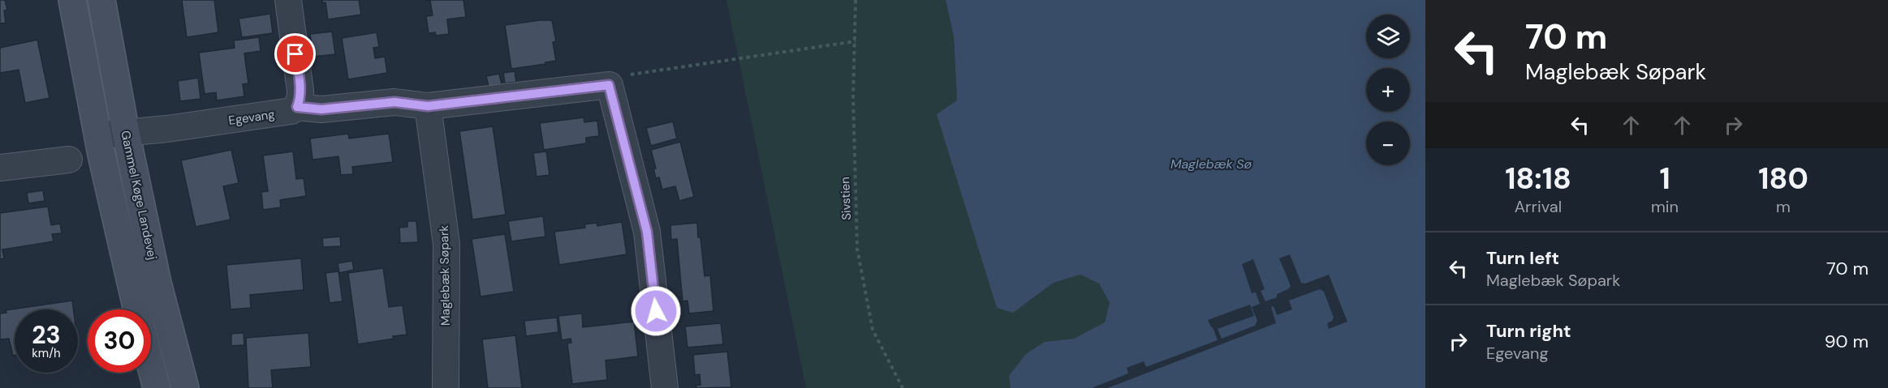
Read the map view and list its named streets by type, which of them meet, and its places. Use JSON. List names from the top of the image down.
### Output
{
  "streets": {
    "main road": ["Gammel Køge Landevej"],
    "street": ["Egevang", "Maglebæk Søpark"],
    "path": ["Sivstien"]
  },
  "crossings": [
    ["Egevang", "Gammel Køge Landevej"]
  ],
  "water": ["Maglebæk Sø"],
  "page": {
    "turn": ["70 m", "Maglebæk Søpark"],
    "map_buttons": ["+", "−"],
    "eta": [
      "18:18",
      "Arrival",
      "1",
      "min",
      "180",
      "m"
    ],
    "list": [
      {
        "name": "Turn left",
        "note": "Maglebæk Søpark",
        "value": "70 m"
      },
      {
        "name": "Turn right",
        "note": "Egevang",
        "value": "90 m"
      }
    ],
    "speed": "23 km/h",
    "limit": "30"
  }
}
